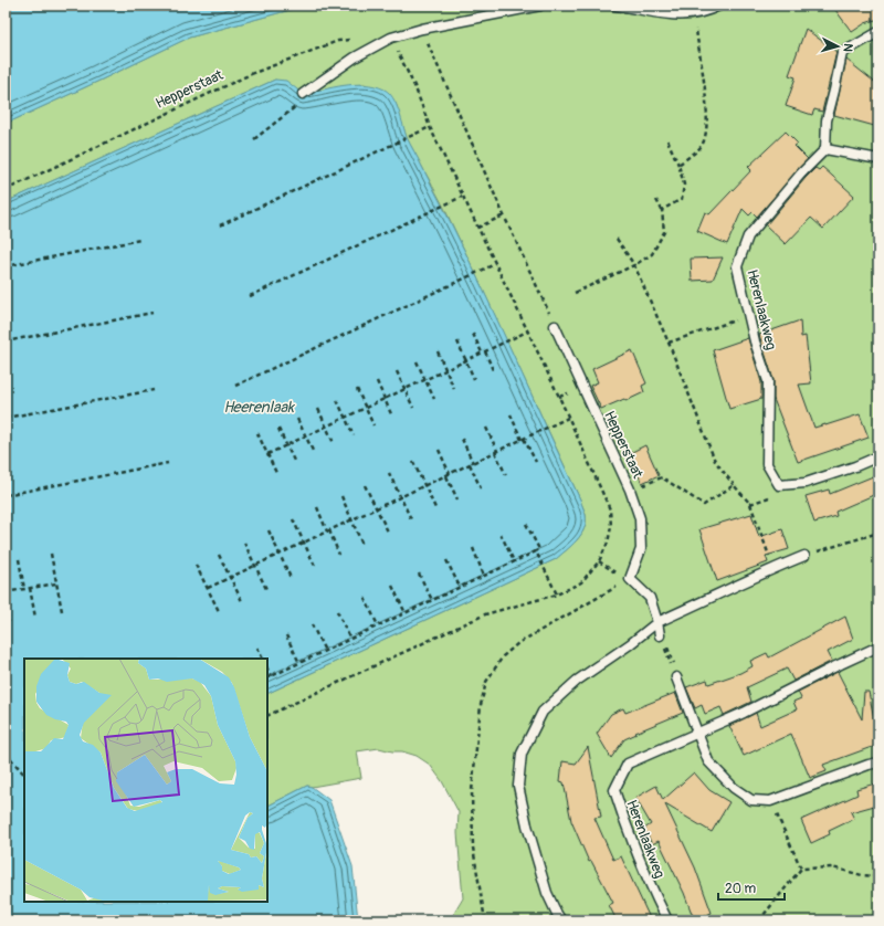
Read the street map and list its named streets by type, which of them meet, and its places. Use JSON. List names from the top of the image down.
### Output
{
  "streets": {
    "lane": ["Hepperstaat", "Herenlaakweg"]
  },
  "water": ["Heerenlaak"],
  "scale_bar": "20 m",
  "north": "right"
}
